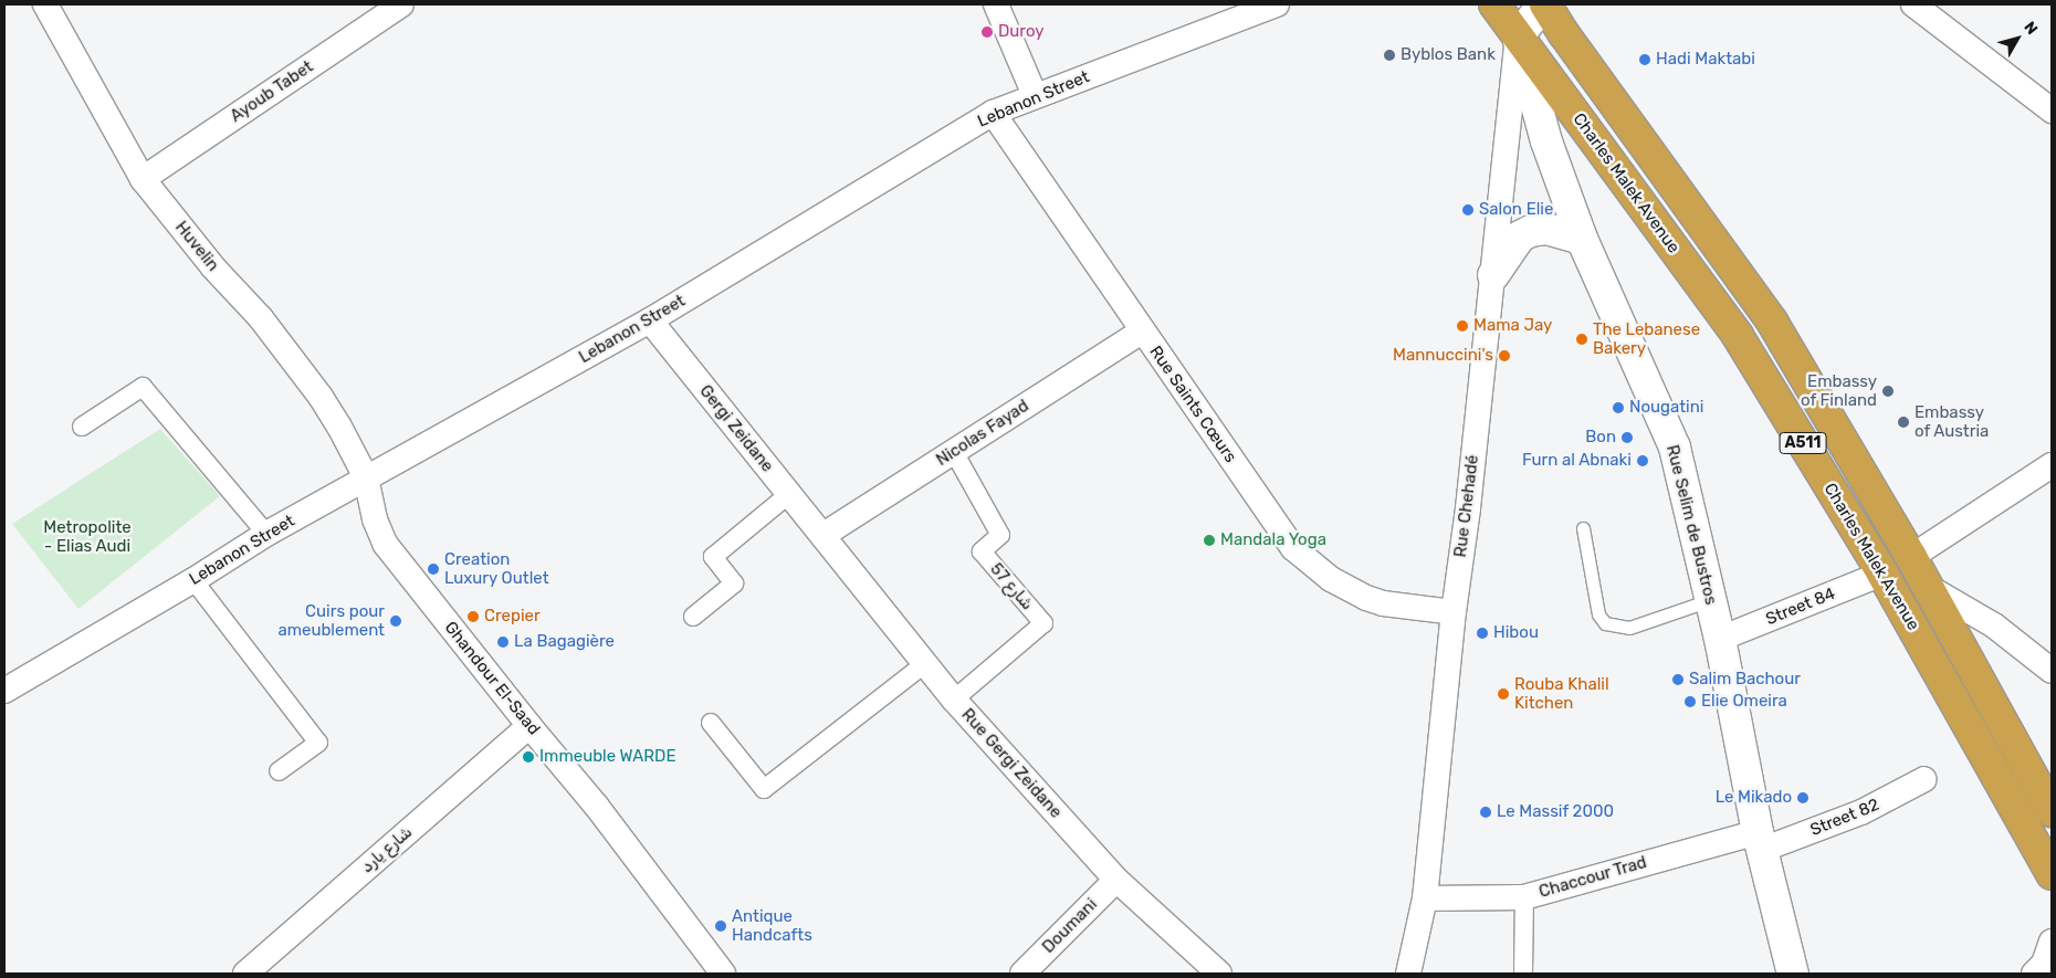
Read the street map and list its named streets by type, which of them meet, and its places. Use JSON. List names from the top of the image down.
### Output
{
  "streets": {
    "highway": ["Charles Malek Avenue", "A511"],
    "street": [
      "Ayoub Tabet",
      "Lebanon Street",
      "Huvelin",
      "Rue Saints Cœurs",
      "Gergi Zeidane",
      "Nicolas Fayad",
      "Rue Chehadé",
      "Rue Selim de Bustros",
      "شارع 57",
      "Street 84",
      "Ghandour El-Saad",
      "Rue Gergi Zeidane",
      "Street 82",
      "شارع يارد",
      "Chaccour Trad",
      "Doumani"
    ]
  },
  "crossings": [
    ["Ayoub Tabet", "Huvelin"],
    ["Lebanon Street", "Huvelin"],
    ["Lebanon Street", "Rue Saints Cœurs"],
    ["Lebanon Street", "Gergi Zeidane"],
    ["Lebanon Street", "Ghandour El-Saad"],
    ["Charles Malek Avenue", "A511"],
    ["Charles Malek Avenue", "Rue Chehadé"],
    ["Charles Malek Avenue", "Rue Selim de Bustros"],
    ["Charles Malek Avenue", "Street 84"],
    ["Huvelin", "Ghandour El-Saad"],
    ["Rue Saints Cœurs", "Nicolas Fayad"],
    ["Rue Saints Cœurs", "Rue Chehadé"],
    ["Gergi Zeidane", "Nicolas Fayad"],
    ["Gergi Zeidane", "Rue Gergi Zeidane"],
    ["Nicolas Fayad", "شارع 57"],
    ["Nicolas Fayad", "Rue Gergi Zeidane"],
    ["A511", "Rue Chehadé"],
    ["A511", "Rue Selim de Bustros"],
    ["Rue Chehadé", "Rue Selim de Bustros"],
    ["Rue Chehadé", "Chaccour Trad"],
    ["Rue Selim de Bustros", "Street 84"],
    ["Rue Selim de Bustros", "Street 82"],
    ["Rue Selim de Bustros", "Chaccour Trad"],
    ["شارع 57", "Rue Gergi Zeidane"],
    ["Ghandour El-Saad", "شارع يارد"],
    ["Rue Gergi Zeidane", "Doumani"],
    ["Street 82", "Chaccour Trad"]
  ],
  "parks": ["Metropolite - Elias Audi"],
  "places": [
    "Duroy",
    "Byblos Bank",
    "Hadi Maktabi",
    "Salon Elie",
    "Mama Jay",
    "The Lebanese Bakery",
    "Mannuccini's",
    "Embassy of Finland",
    "Nougatini",
    "Embassy of Austria",
    "Bon",
    "Furn al Abnaki",
    "Mandala Yoga",
    "Creation Luxury Outlet",
    "Crepier",
    "Cuirs pour ameublement",
    "Hibou",
    "La Bagagière",
    "Salim Bachour",
    "Rouba Khalil Kitchen",
    "Elie Omeira",
    "Immeuble WARDE",
    "Le Mikado",
    "Le Massif 2000",
    "Antique Handcafts"
  ],
  "north": "top right"
}
